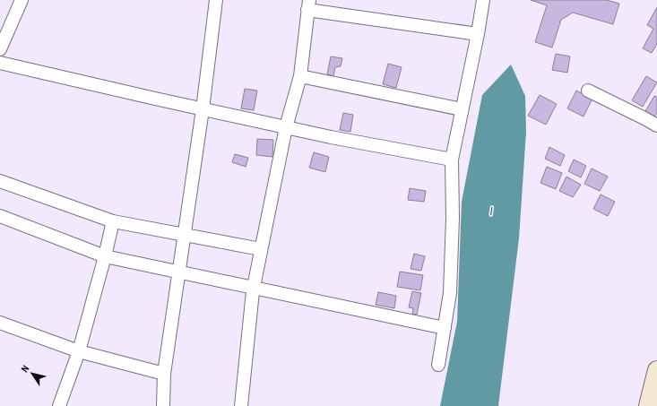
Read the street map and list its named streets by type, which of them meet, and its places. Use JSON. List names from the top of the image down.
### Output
{
  "water": ["l"],
  "north": "top left"
}
